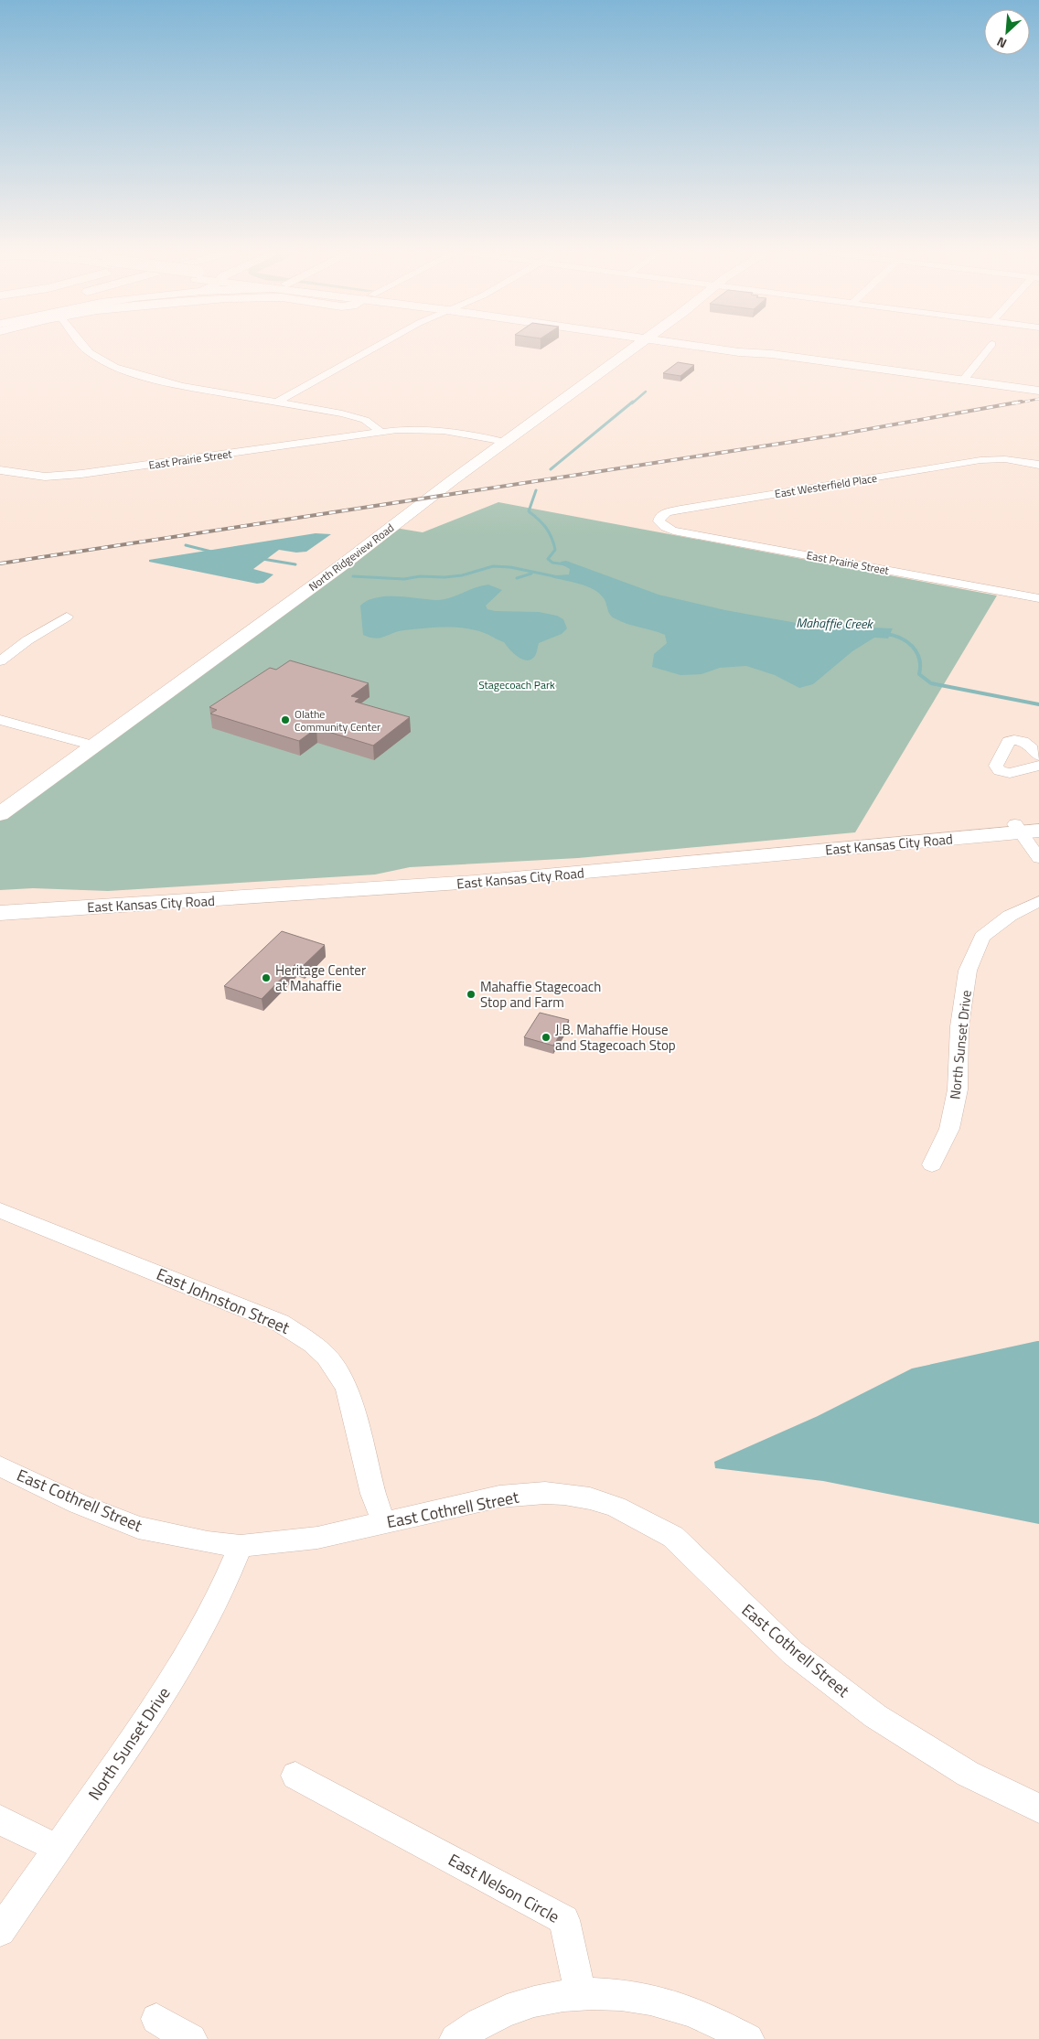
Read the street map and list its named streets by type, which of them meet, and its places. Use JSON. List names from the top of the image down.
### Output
{
  "streets": {
    "main road": ["North Ridgeview Road", "East Kansas City Road"],
    "street": [
      "East Prairie Street",
      "East Westerfield Place",
      "North Sunset Drive",
      "East Johnston Street",
      "East Cothrell Street",
      "East Nelson Circle"
    ]
  },
  "crossings": [
    ["East Prairie Street", "East Westerfield Place"],
    ["East Prairie Street", "North Ridgeview Road"],
    ["North Sunset Drive", "East Cothrell Street"],
    ["East Johnston Street", "East Cothrell Street"]
  ],
  "water": ["Mahaffie Creek"],
  "parks": ["Stagecoach Park"],
  "places": [
    "Olathe Community Center",
    "Heritage Center at Mahaffie",
    "Mahaffie Stagecoach Stop and Farm",
    "J.B. Mahaffie House and Stagecoach Stop"
  ],
  "north": "bottom left"
}
